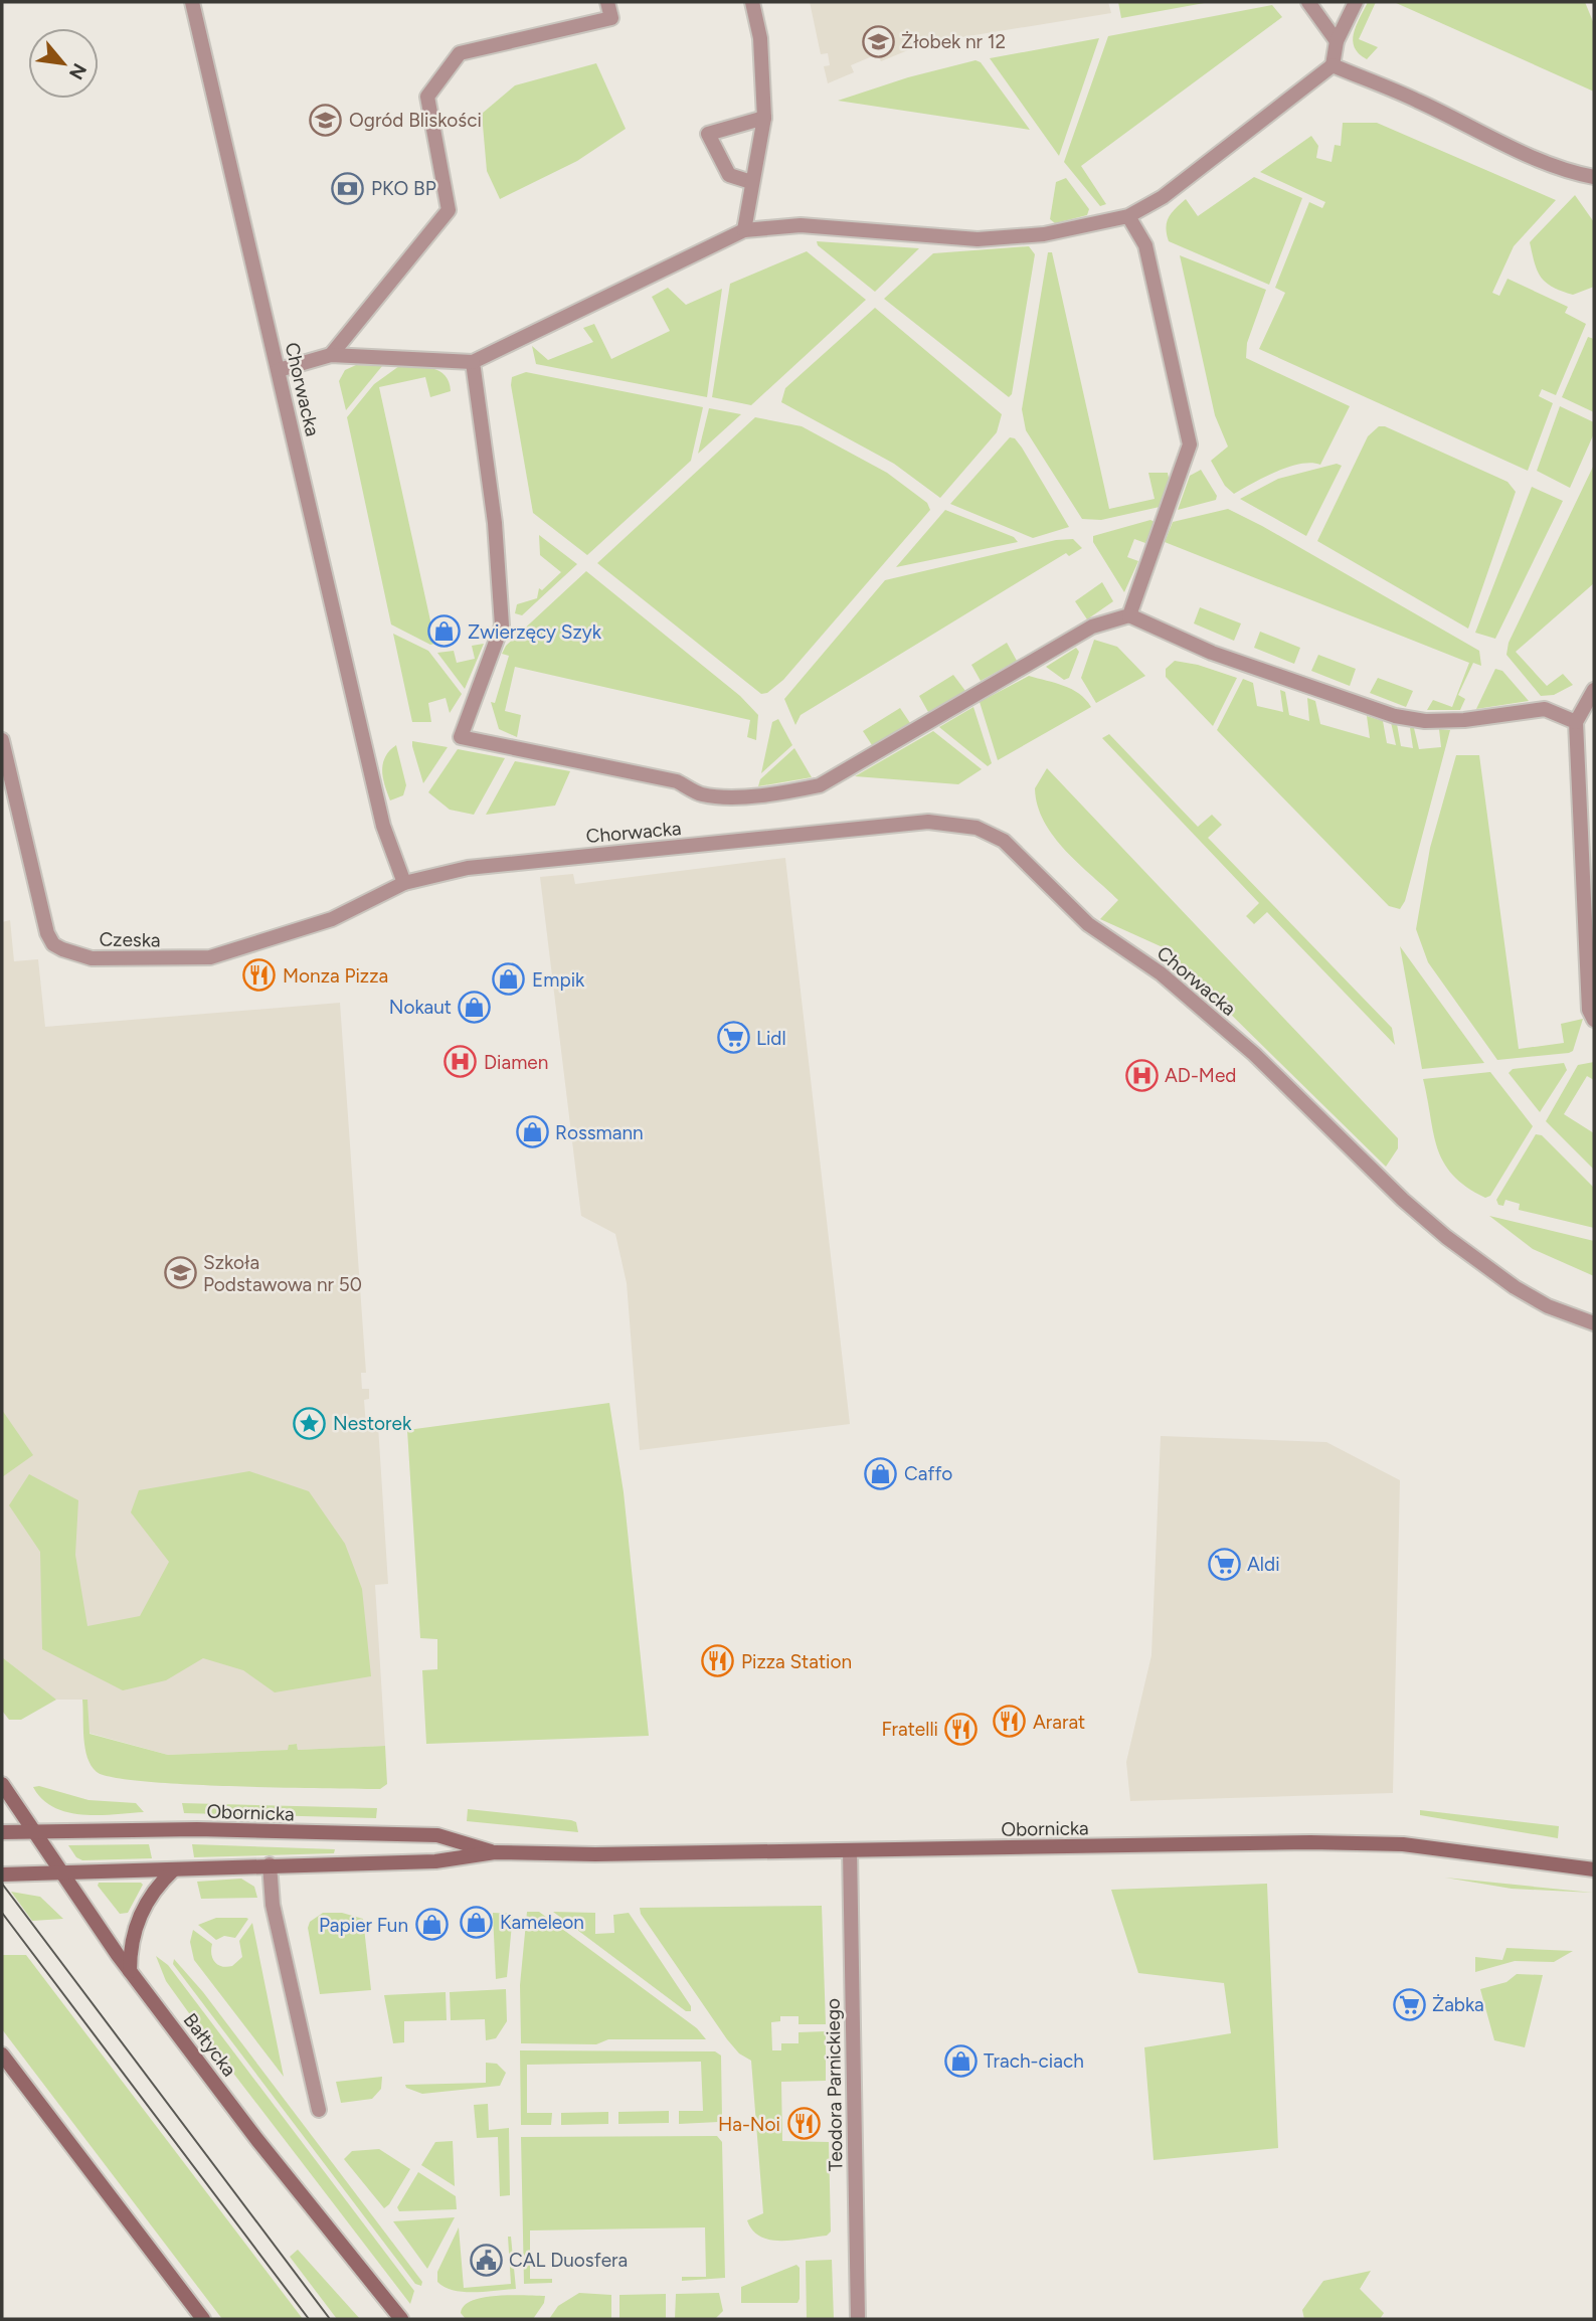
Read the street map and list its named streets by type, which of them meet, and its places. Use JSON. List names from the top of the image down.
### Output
{
  "streets": {
    "main road": ["Obornicka", "Bałtycka"],
    "street": ["Chorwacka", "Czeska", "Teodora Parnickiego"]
  },
  "crossings": [
    ["Chorwacka", "Czeska"],
    ["Obornicka", "Bałtycka"],
    ["Obornicka", "Teodora Parnickiego"]
  ],
  "places": {
    "school or university": ["Żłobek nr 12", "Ogród Bliskości", "Szkoła Podstawowa nr 50"],
    "bank": ["PKO BP"],
    "shop": [
      "Zwierzęcy Szyk",
      "Empik",
      "Nokaut",
      "Rossmann",
      "Caffo",
      "Kameleon",
      "Papier Fun",
      "Trach-ciach"
    ],
    "restaurant": [
      "Monza Pizza",
      "Pizza Station",
      "Ararat",
      "Fratelli",
      "Ha-Noi"
    ],
    "supermarket": ["Lidl", "Aldi", "Żabka"],
    "hospital": ["Diamen", "AD-Med"],
    "place": ["Nestorek"],
    "public building": ["CAL Duosfera"]
  },
  "north": "bottom right"
}
